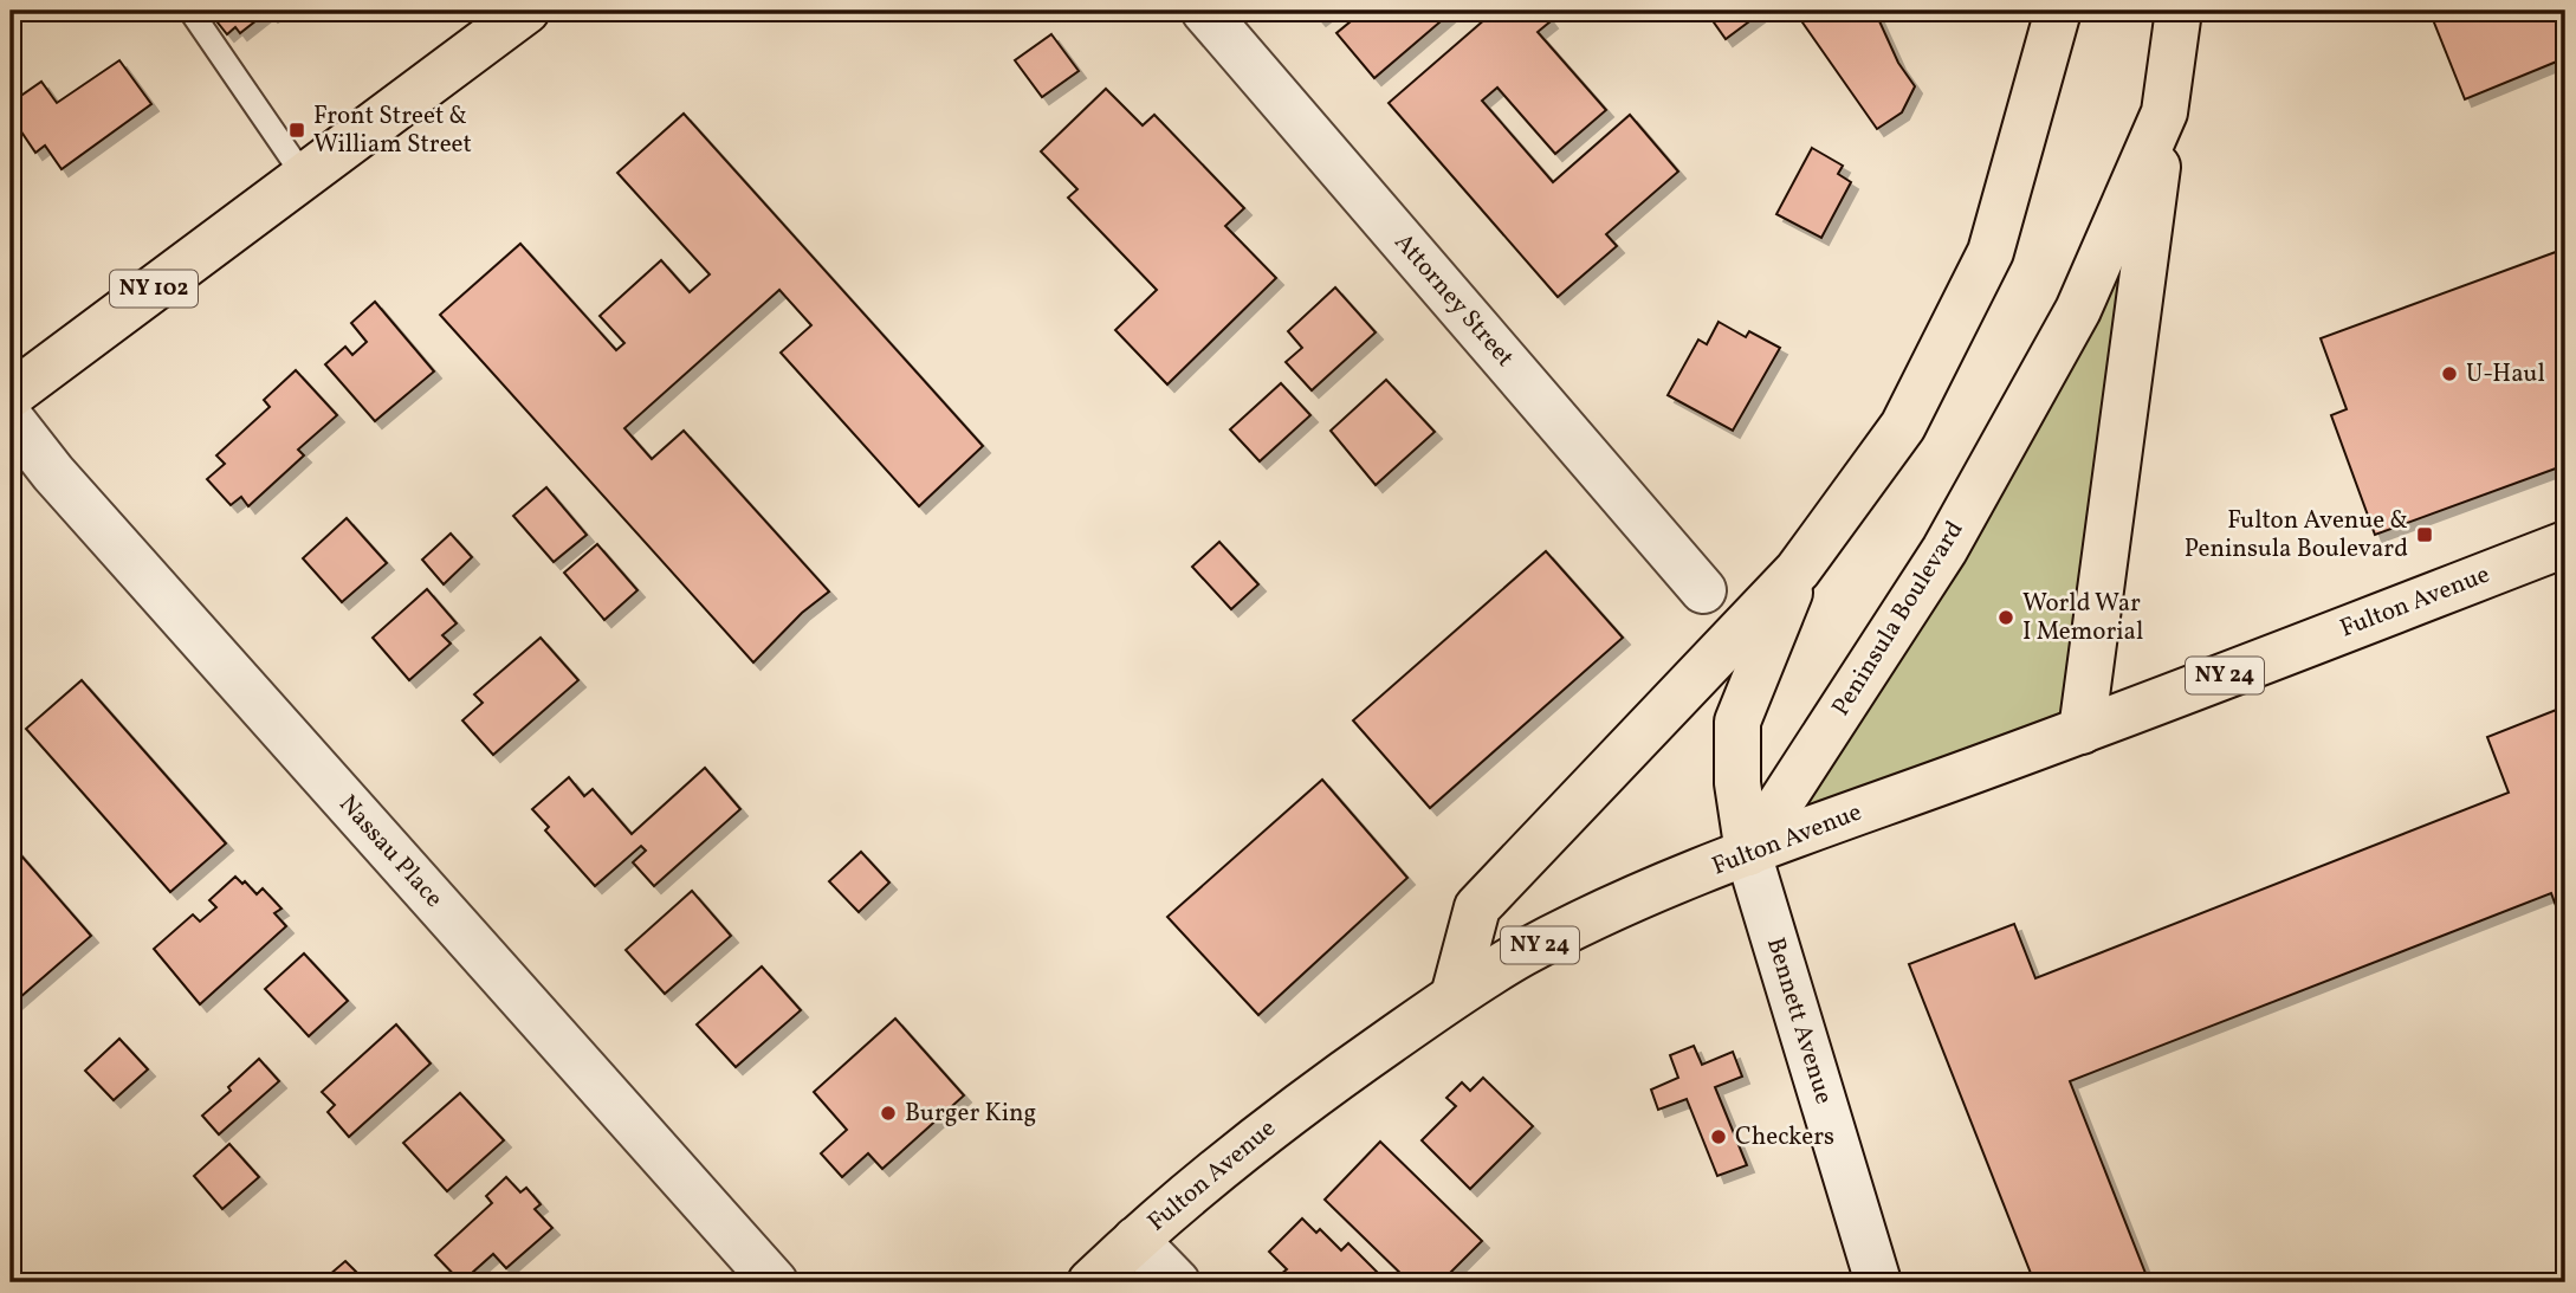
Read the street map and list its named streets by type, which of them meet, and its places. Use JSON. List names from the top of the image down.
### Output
{
  "streets": {
    "main road": [
      "NY 102",
      "Fulton Avenue",
      "Peninsula Boulevard",
      "NY 24"
    ],
    "street": ["Attorney Street", "Nassau Place", "Bennett Avenue"]
  },
  "crossings": [
    ["Fulton Avenue", "Peninsula Boulevard"],
    ["Fulton Avenue", "Bennett Avenue"],
    ["Peninsula Boulevard", "Bennett Avenue"]
  ],
  "places": {
    "transit": ["Front Street & William Street", "Fulton Avenue & Peninsula Boulevard"],
    "other": [
      "U-Haul",
      "World War I Memorial",
      "Burger King",
      "Checkers"
    ]
  }
}
